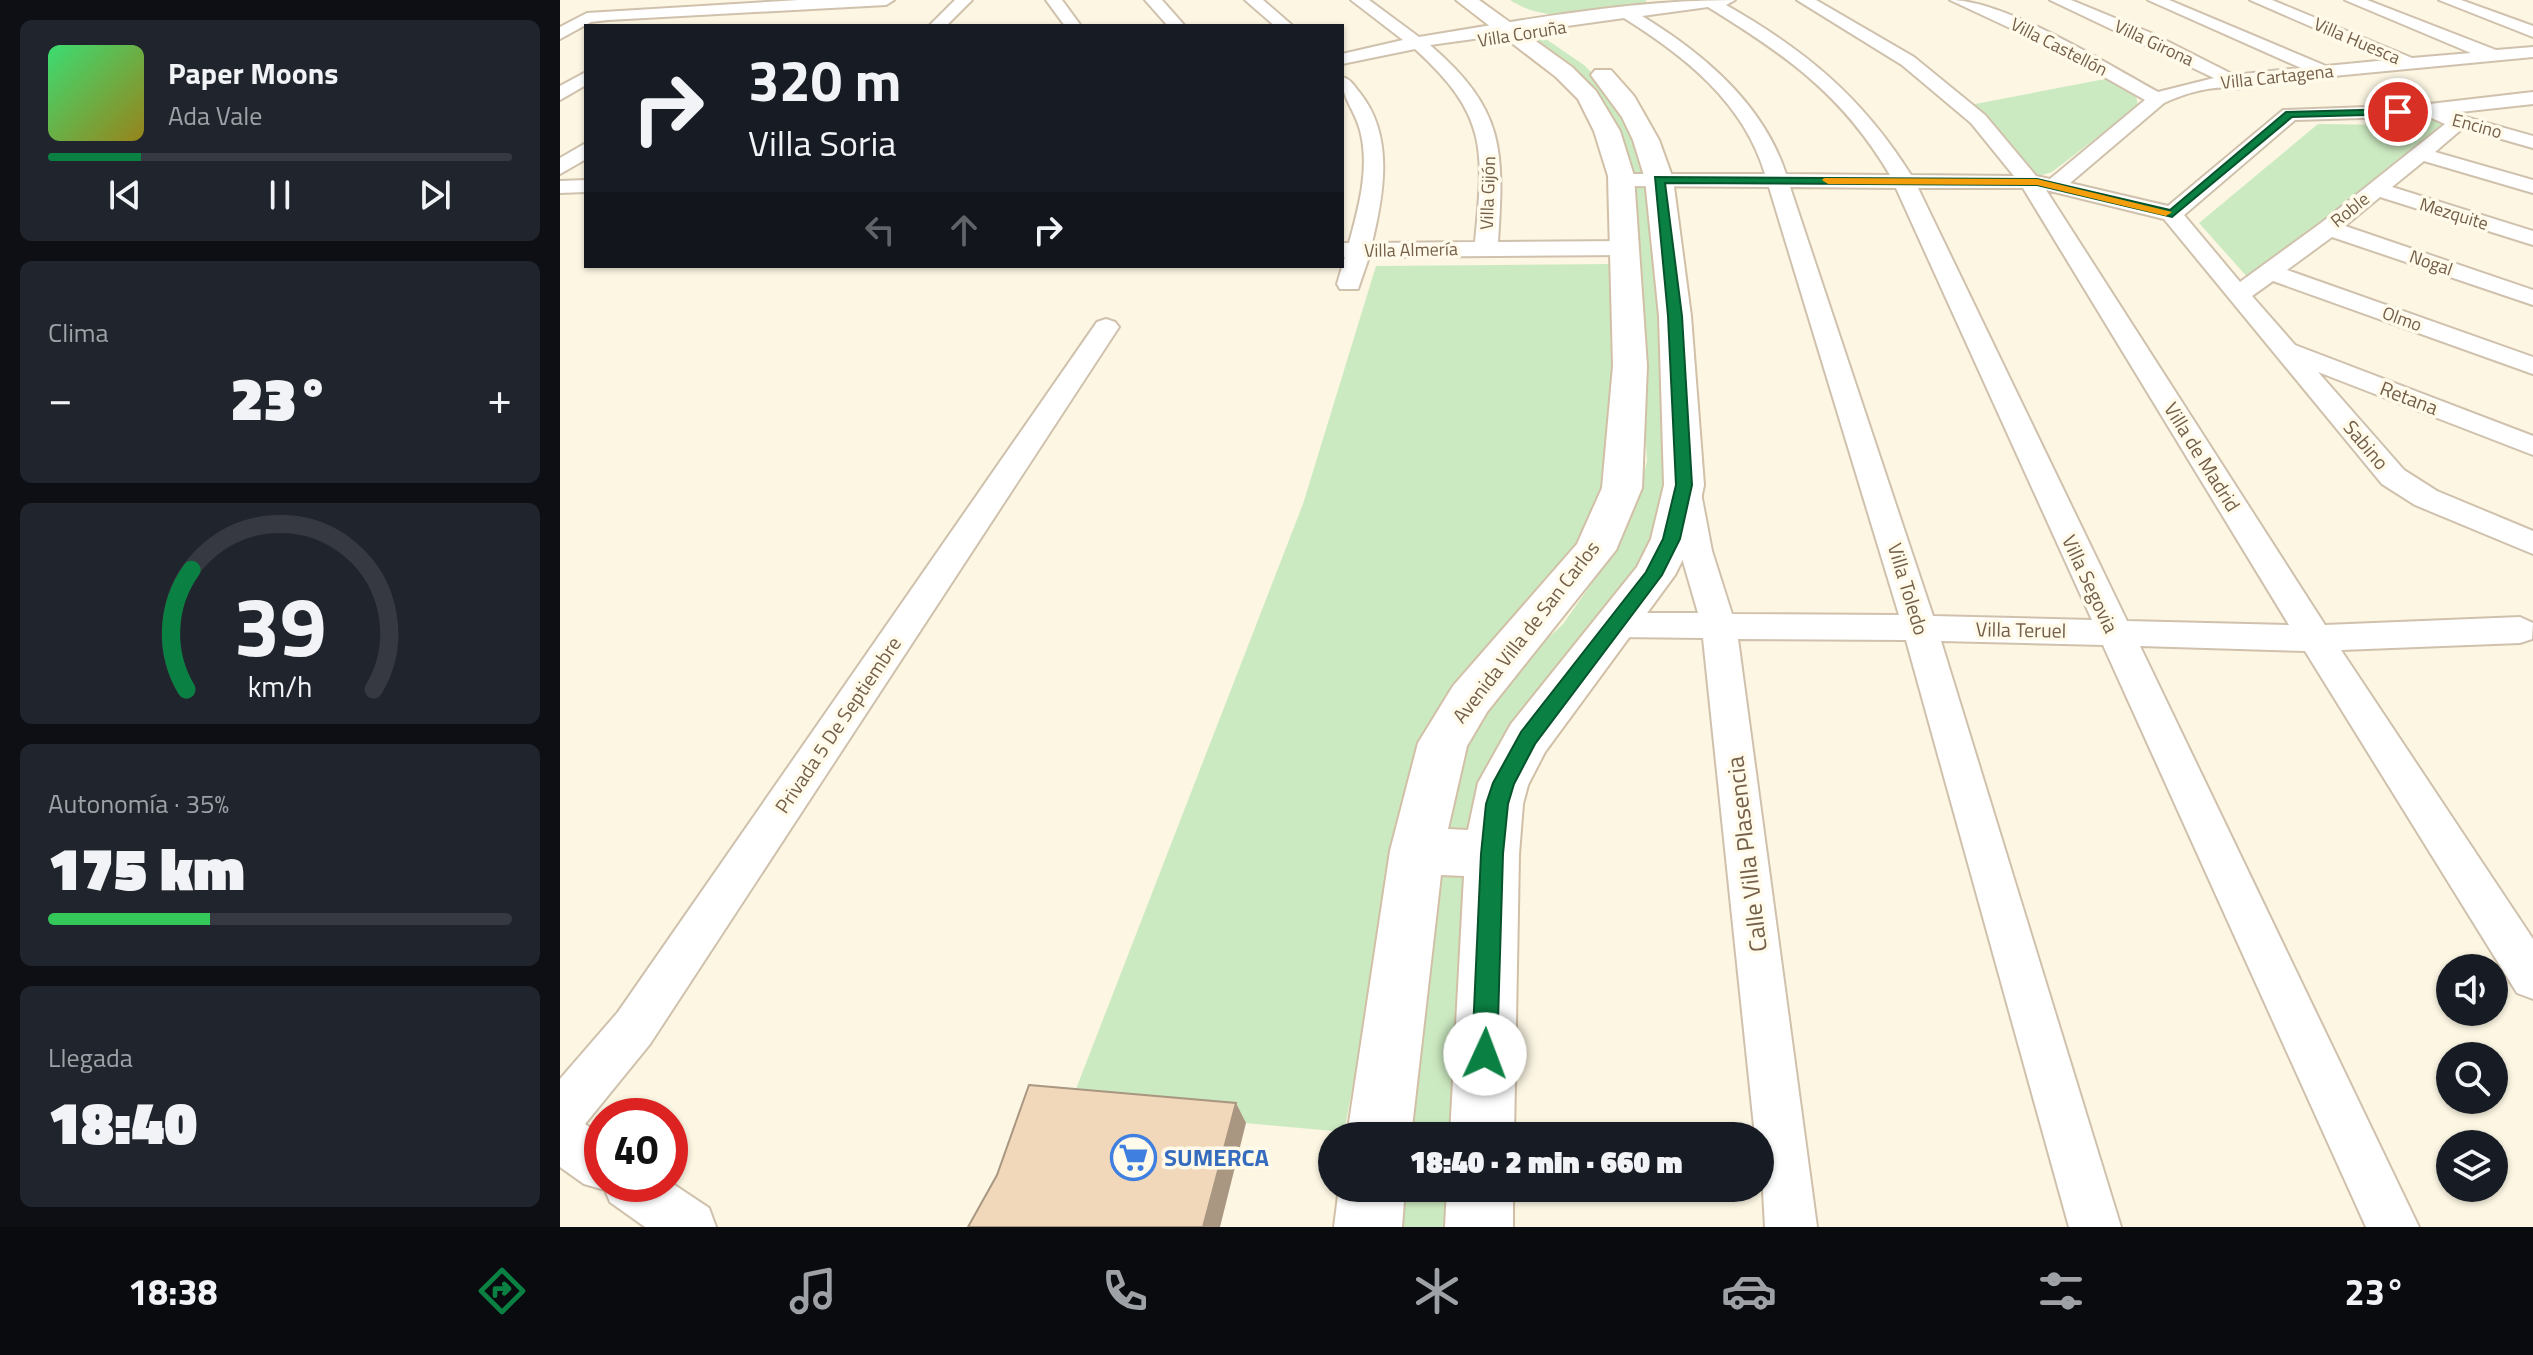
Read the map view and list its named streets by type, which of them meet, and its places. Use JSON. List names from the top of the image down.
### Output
{
  "streets": {
    "street": [
      "Villa Coruña",
      "Villa Huesca",
      "Villa Girona",
      "Villa Castellón",
      "Villa Cartagena",
      "Encino",
      "Villa Gijón",
      "Roble",
      "Mezquite",
      "Villa Almería",
      "Nogal",
      "Olmo",
      "Retana",
      "Sabino",
      "Villa de Madrid",
      "Villa Segovia",
      "Villa Toledo",
      "Villa Teruel",
      "Avenida Villa de San Carlos",
      "Privada 5 De Septiembre",
      "Calle Villa Plasencia"
    ]
  },
  "crossings": [
    ["Villa Coruña", "Villa Gijón"],
    ["Villa Coruña", "Villa Segovia"],
    ["Villa Coruña", "Villa Toledo"],
    ["Villa Coruña", "Avenida Villa de San Carlos"],
    ["Villa Huesca", "Villa Cartagena"],
    ["Villa Girona", "Villa Cartagena"],
    ["Villa Castellón", "Villa Cartagena"],
    ["Villa Cartagena", "Villa de Madrid"],
    ["Encino", "Roble"],
    ["Villa Gijón", "Villa Almería"],
    ["Roble", "Mezquite"],
    ["Roble", "Nogal"],
    ["Roble", "Olmo"],
    ["Roble", "Sabino"],
    ["Villa Almería", "Avenida Villa de San Carlos"],
    ["Retana", "Sabino"],
    ["Villa de Madrid", "Villa Teruel"],
    ["Villa Segovia", "Villa Teruel"],
    ["Villa Toledo", "Villa Teruel"],
    ["Villa Teruel", "Avenida Villa de San Carlos"],
    ["Villa Teruel", "Calle Villa Plasencia"],
    ["Avenida Villa de San Carlos", "Calle Villa Plasencia"]
  ],
  "places": {
    "supermarket": ["SUMERCA"]
  },
  "page": {
    "turn": ["320 m", "Villa Soria"],
    "song": ["Paper Moons", "Ada Vale"],
    "tile": [
      "Clima",
      ["Autonomía · 35%", "175 km"],
      ["Llegada", "18:40"]
    ],
    "heat": ["−", "23°", "+"],
    "limit": "40",
    "trip": "18:40 · 2 min · 660 m",
    "tabs": ["18:38", "23°"],
    "gauge": ["39", "km/h"]
  }
}
